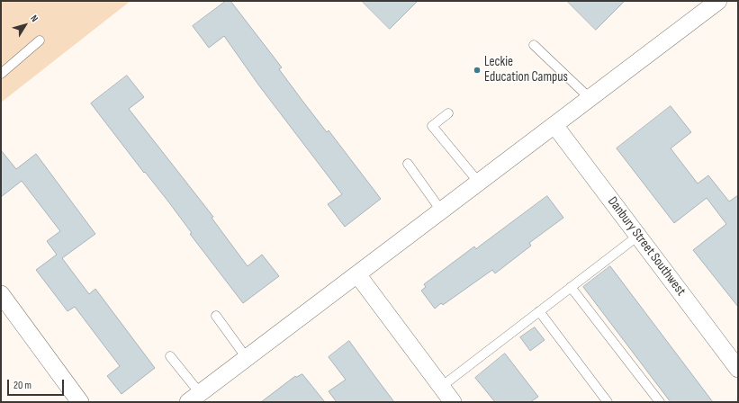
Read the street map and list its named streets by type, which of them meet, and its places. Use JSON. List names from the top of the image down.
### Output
{
  "streets": {
    "street": ["Danbury Street Southwest"]
  },
  "places": ["Leckie Education Campus"],
  "scale_bar": "20 m",
  "north": "top right"
}
